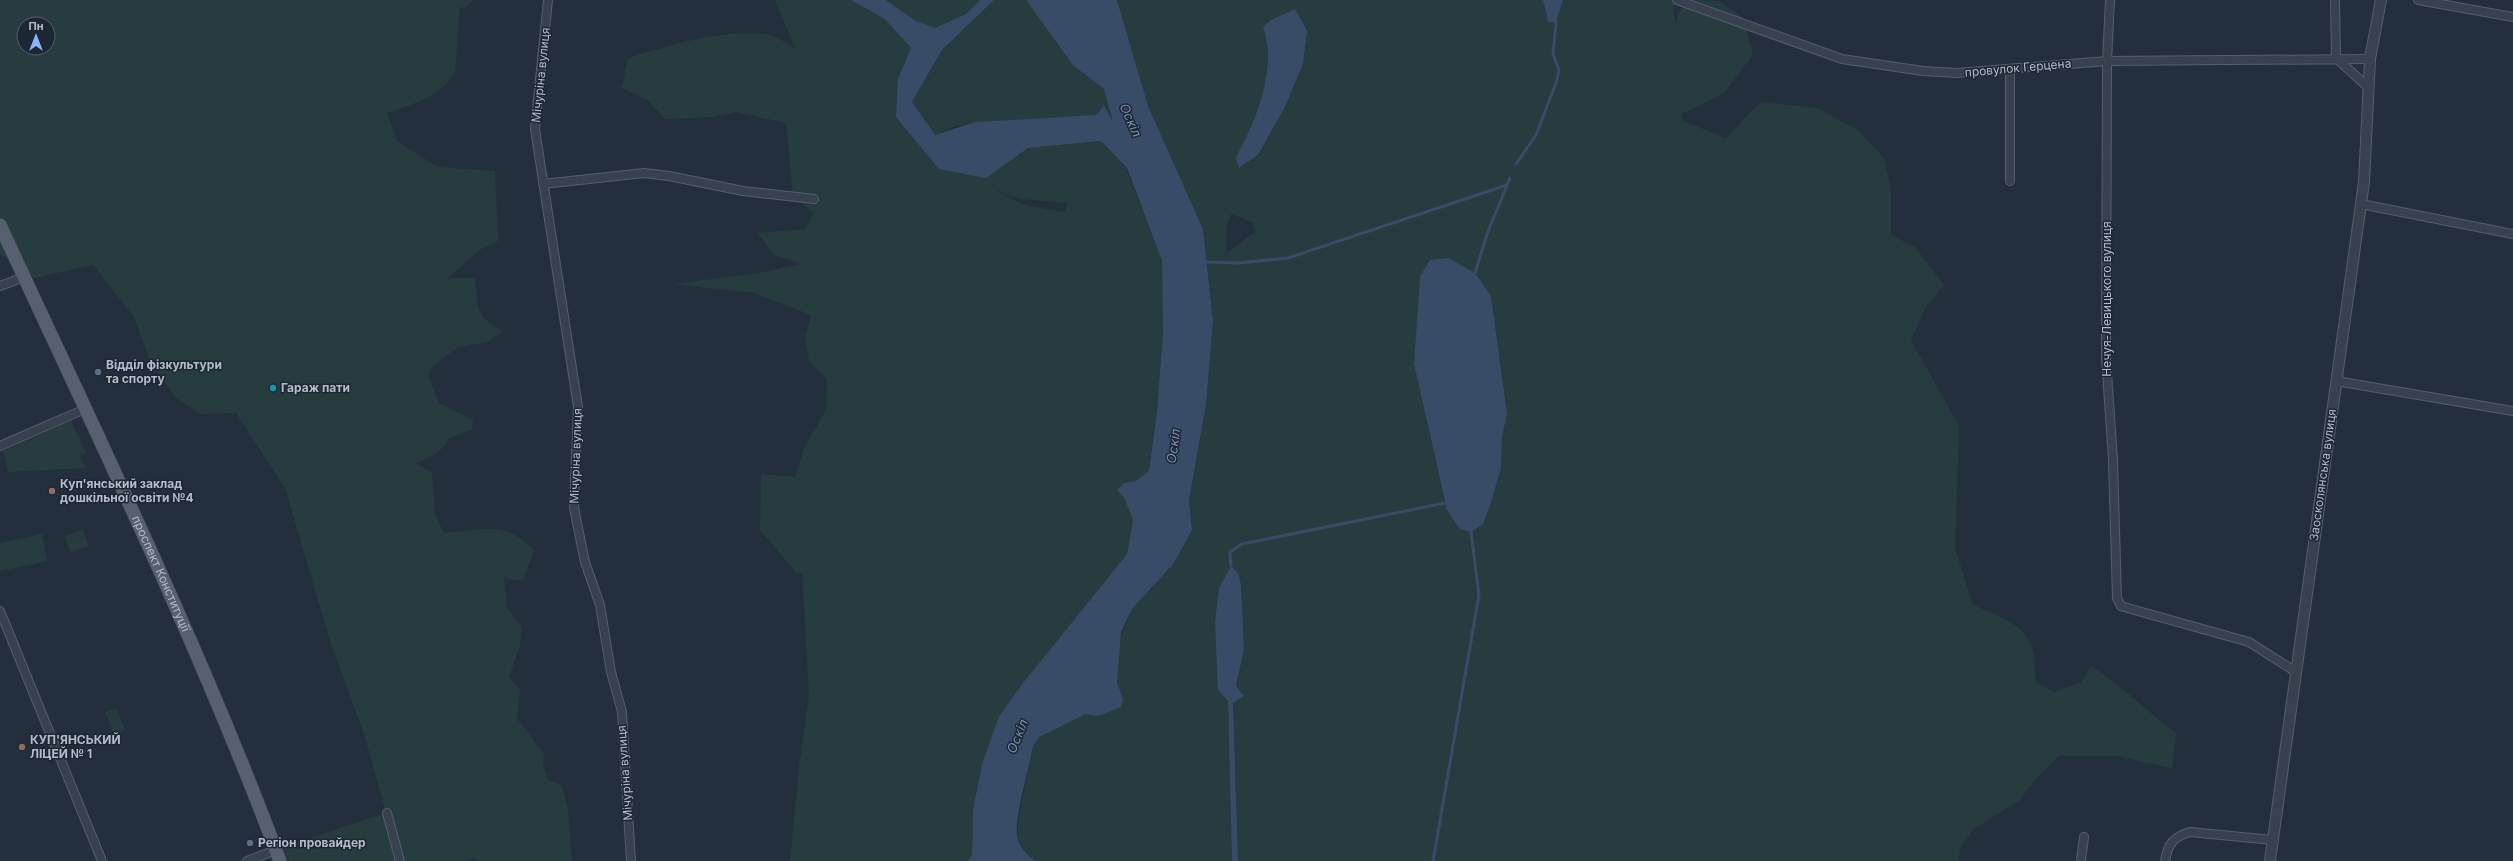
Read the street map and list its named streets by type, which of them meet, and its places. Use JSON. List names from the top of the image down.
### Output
{
  "streets": {
    "main road": ["проспект Конституції"],
    "street": [
      "провулок Герцена",
      "Мічуріна вулиця",
      "Нечуя-Левицького вулиця",
      "Заосколянська вулиця"
    ]
  },
  "crossings": [
    ["провулок Герцена", "Нечуя-Левицького вулиця"],
    ["провулок Герцена", "Заосколянська вулиця"],
    ["Нечуя-Левицького вулиця", "Заосколянська вулиця"]
  ],
  "water": ["Оскіл"],
  "places": [
    "Відділ фізкультури та спорту",
    "Гараж пати",
    "Куп'янський заклад дошкільної освіти №4",
    "КУП'ЯНСЬКИЙ ЛІЦЕЙ № 1",
    "Регіон провайдер"
  ],
  "north": "top"
}
